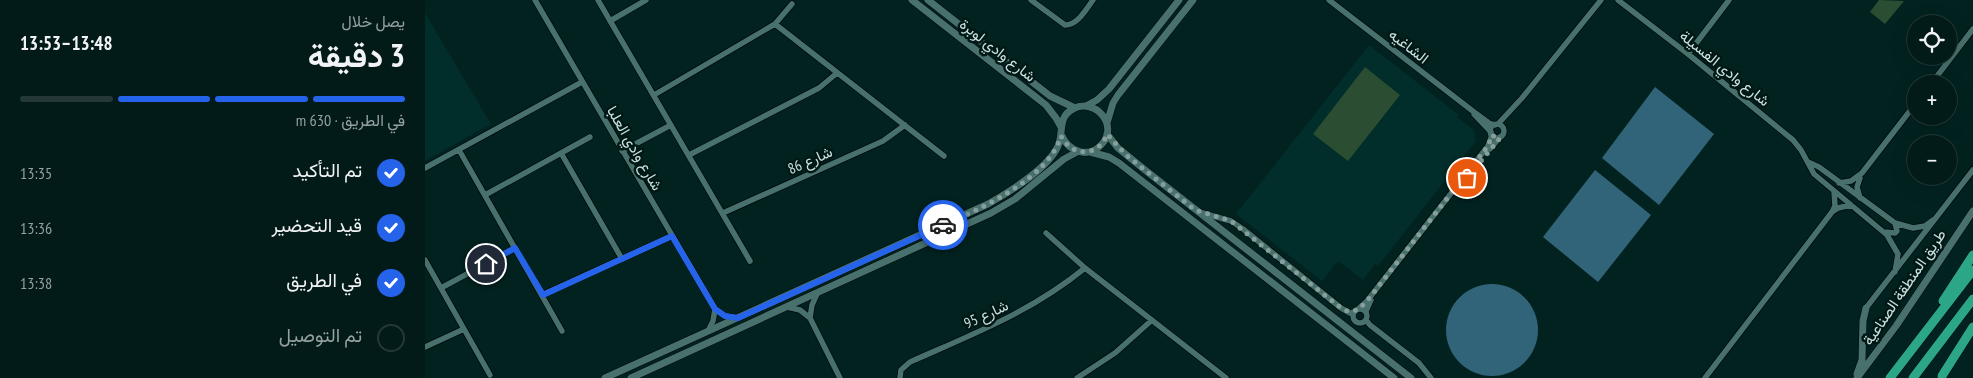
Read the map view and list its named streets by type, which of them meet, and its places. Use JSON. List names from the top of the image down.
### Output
{
  "streets": {
    "street": [
      "الشاغيه",
      "شارع وادي لوبرة",
      "شارع وادي الفسيلة",
      "شارع وادي العلبا",
      "شارع 86",
      "طريق المنطقة الصناعية",
      "شارع 95"
    ]
  },
  "crossings": [
    ["شارع وادي الفسيلة", "طريق المنطقة الصناعية"]
  ],
  "page": {
    "heading": ["3 دقيقة", "يصل خلال", "13:48–13:53"],
    "map_buttons": ["+", "−"],
    "bar": "في الطريق · 630 m",
    "list": [
      ["تم التأكيد", "13:35"],
      ["قيد التحضير", "13:36"],
      ["في الطريق", "13:38"],
      "تم التوصيل"
    ]
  }
}
